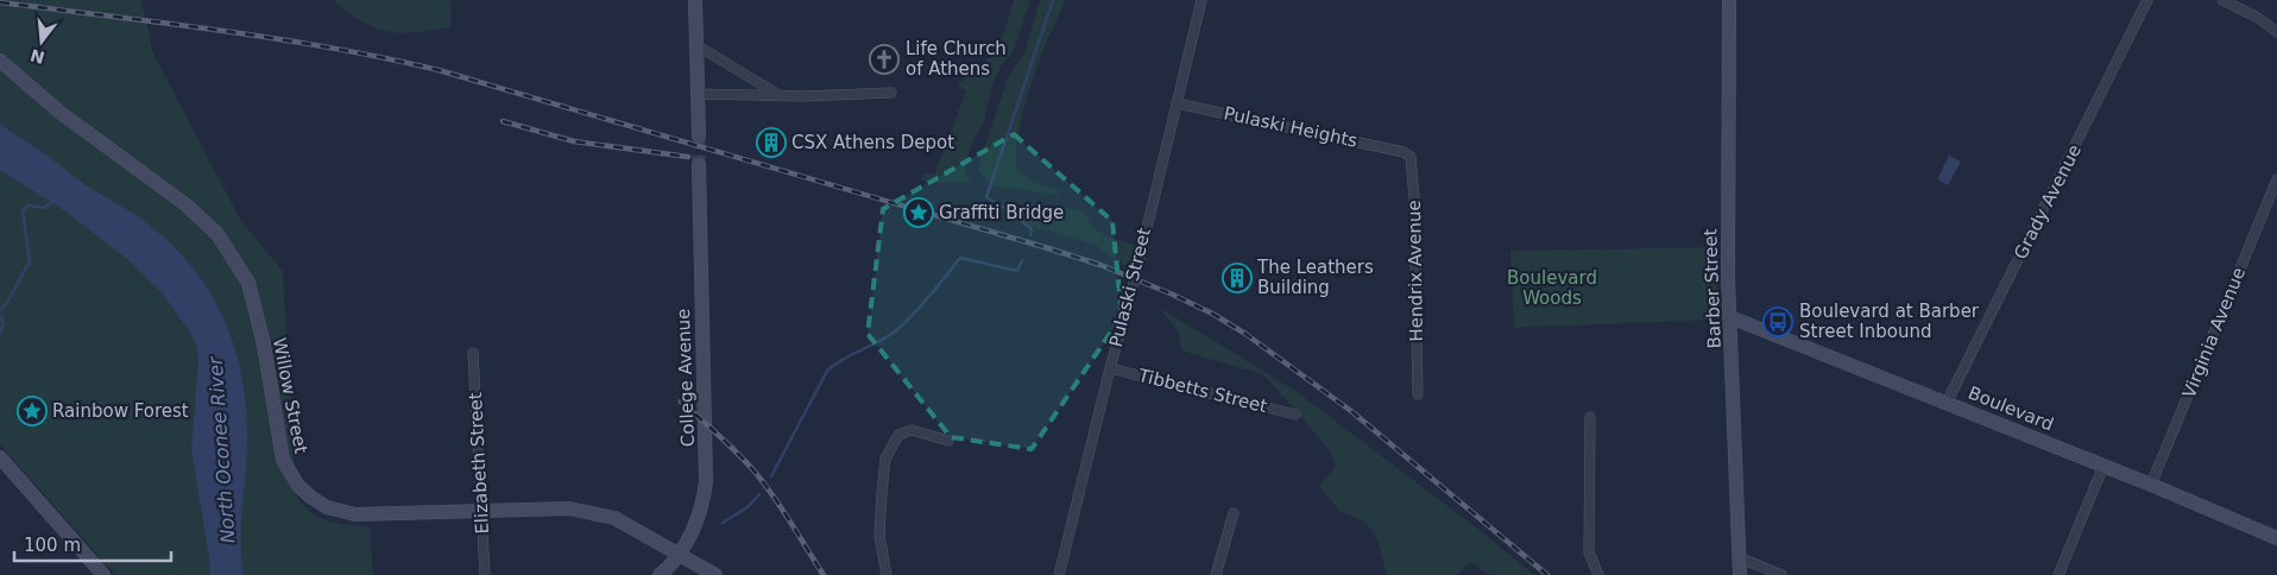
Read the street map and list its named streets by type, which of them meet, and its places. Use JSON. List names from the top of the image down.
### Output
{
  "streets": {
    "street": [
      "Pulaski Heights",
      "Grady Avenue",
      "Hendrix Avenue",
      "Pulaski Street",
      "Barber Street",
      "Virginia Avenue",
      "College Avenue",
      "Tibbetts Street",
      "Willow Street",
      "Boulevard",
      "Elizabeth Street"
    ]
  },
  "crossings": [
    ["Pulaski Heights", "Hendrix Avenue"],
    ["Pulaski Heights", "Pulaski Street"],
    ["Grady Avenue", "Boulevard"],
    ["Pulaski Street", "Tibbetts Street"],
    ["Barber Street", "Boulevard"],
    ["Virginia Avenue", "Boulevard"],
    ["College Avenue", "Willow Street"],
    ["Willow Street", "Elizabeth Street"]
  ],
  "water": ["North Oconee River"],
  "parks": ["Boulevard Woods"],
  "places": {
    "church": ["Life Church of Athens"],
    "building": ["CSX Athens Depot", "The Leathers Building"],
    "place": ["Graffiti Bridge", "Rainbow Forest"],
    "bus stop": ["Boulevard at Barber Street Inbound"]
  },
  "scale_bar": "100 m",
  "north": "bottom"
}
